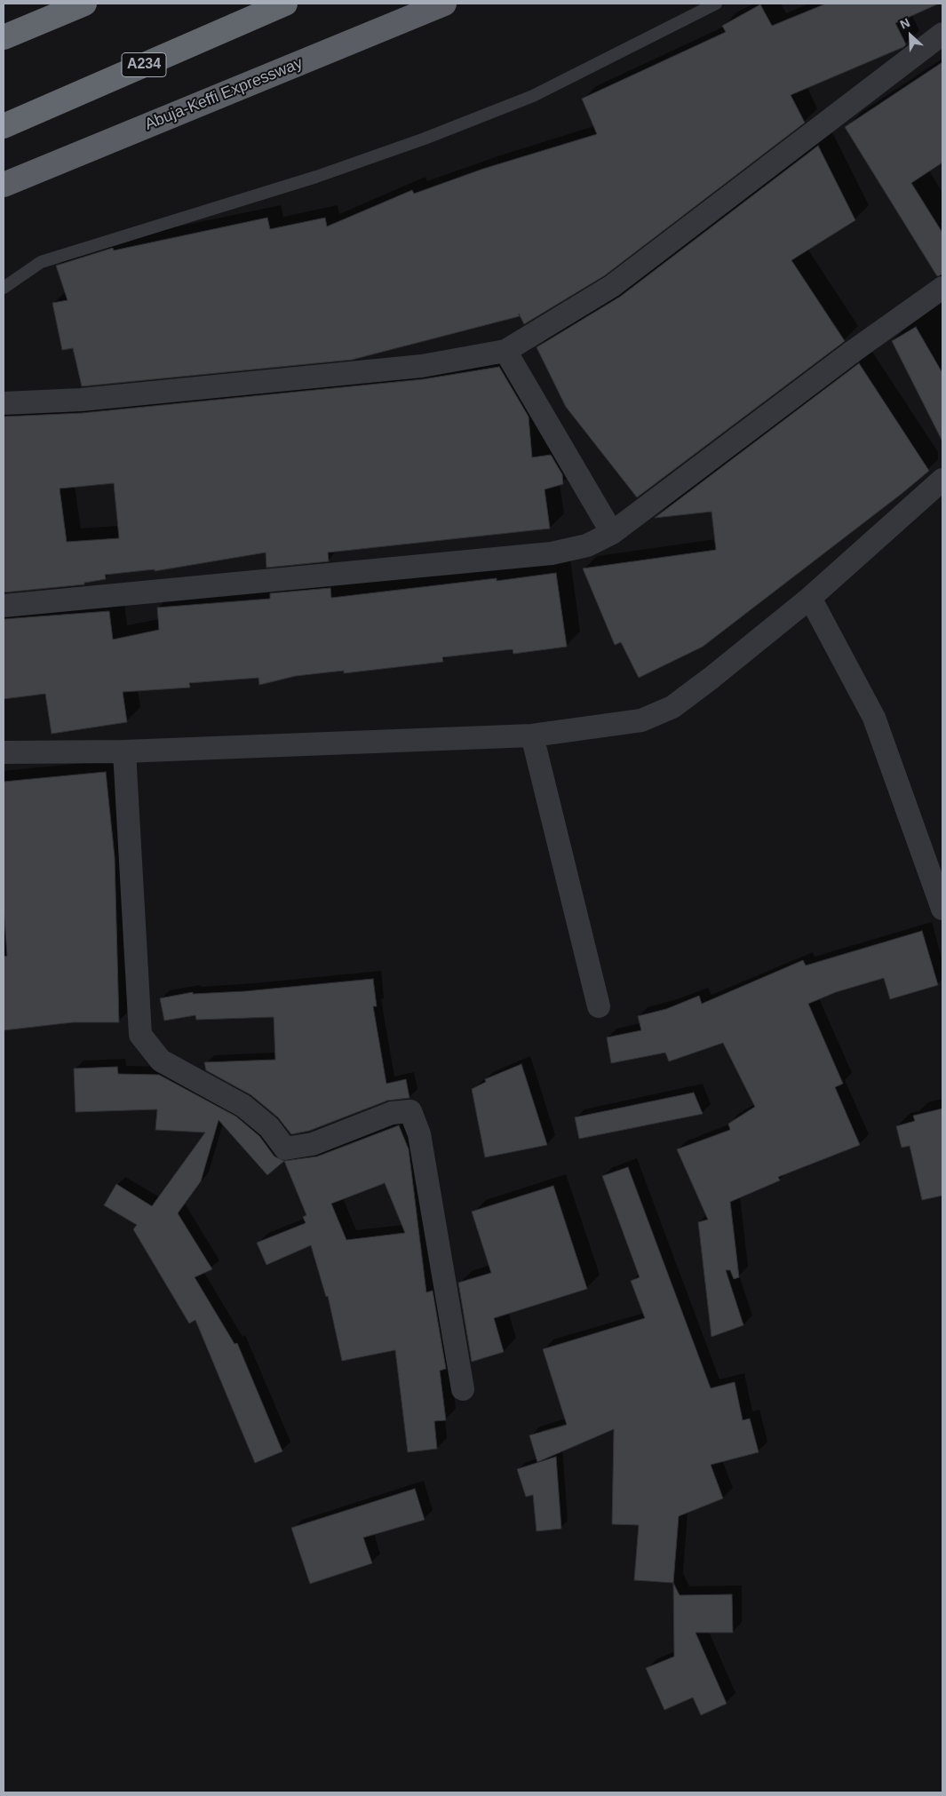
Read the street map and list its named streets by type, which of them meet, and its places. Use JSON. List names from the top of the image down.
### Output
{
  "streets": {
    "highway": ["A234", "Abuja-Keffi Expressway"]
  },
  "north": "top left"
}
